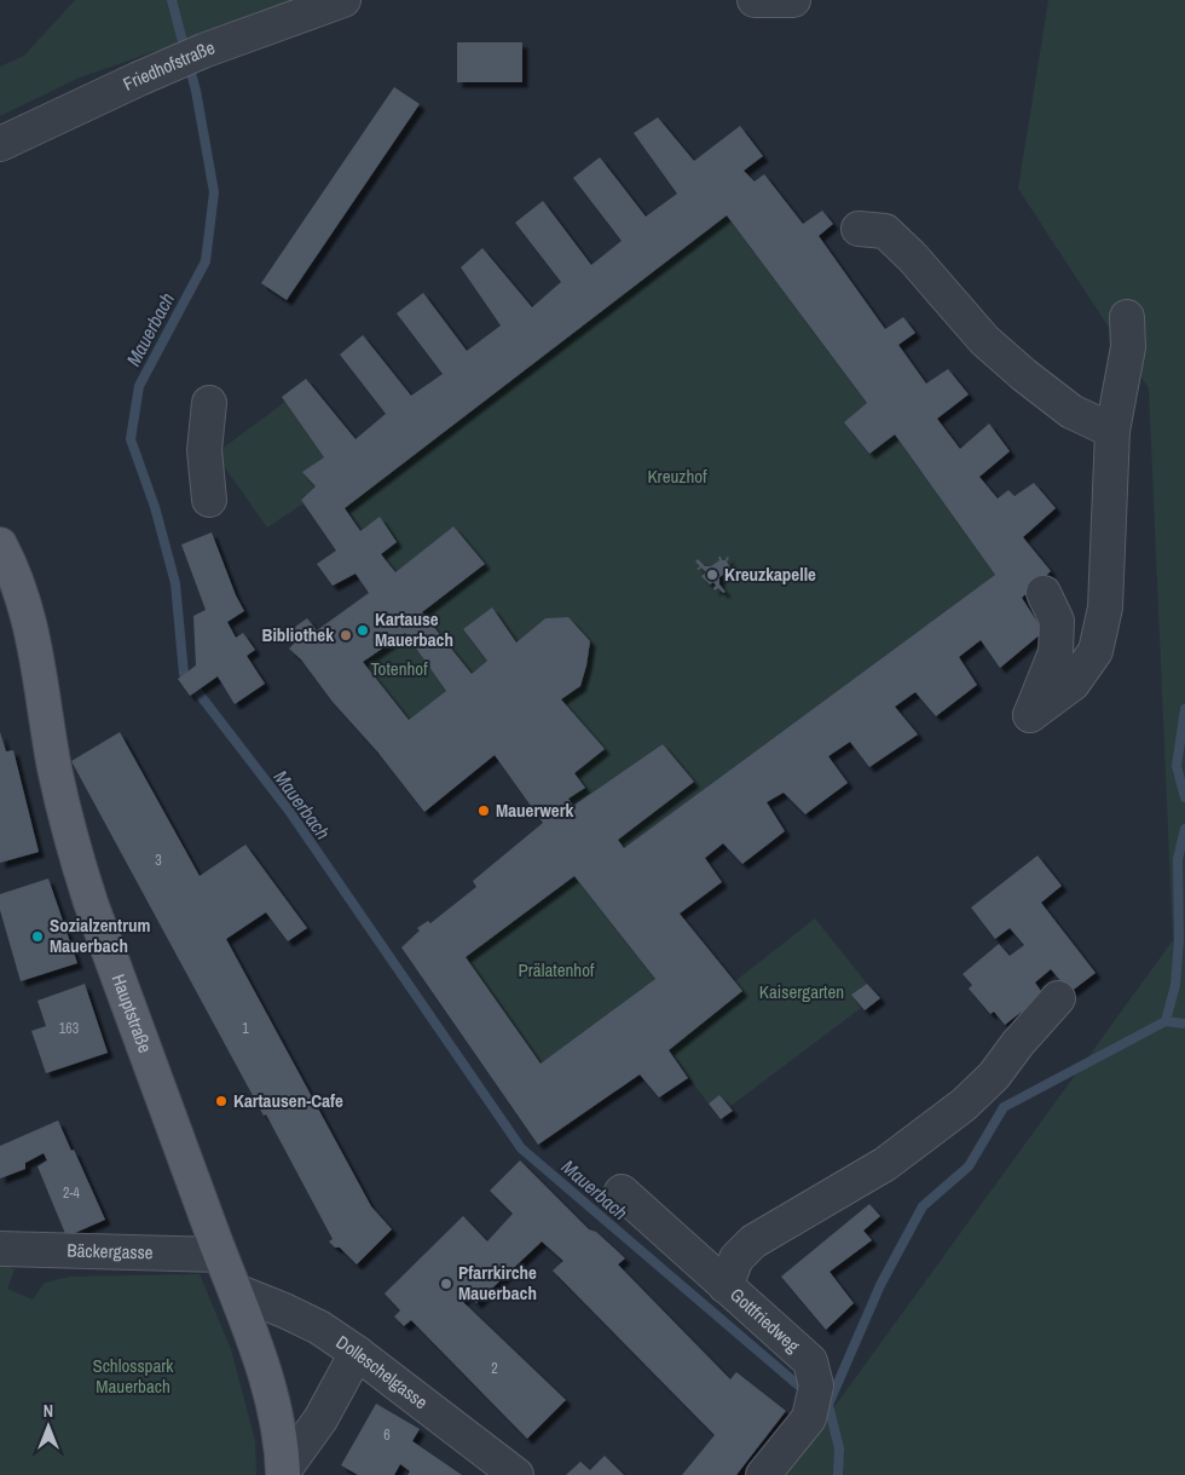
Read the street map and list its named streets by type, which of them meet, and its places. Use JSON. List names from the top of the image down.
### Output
{
  "streets": {
    "main road": ["Hauptstraße"],
    "street": [
      "Friedhofstraße",
      "Bäckergasse",
      "Gottfriedweg",
      "Dolleschelgasse"
    ]
  },
  "crossings": [
    ["Hauptstraße", "Bäckergasse"],
    ["Hauptstraße", "Dolleschelgasse"]
  ],
  "water": ["Mauerbach"],
  "parks": [
    "Kreuzhof",
    "Totenhof",
    "Prälatenhof",
    "Kaisergarten",
    "Schlosspark Mauerbach"
  ],
  "places": [
    "Kreuzkapelle",
    "Kartause Mauerbach",
    "Bibliothek",
    "Mauerwerk",
    "Sozialzentrum Mauerbach",
    "Kartausen-Cafe",
    "Pfarrkirche Mauerbach"
  ],
  "house_numbers": [
    "3",
    "163",
    "1",
    "2-4",
    "2",
    "6"
  ],
  "north": "top"
}
